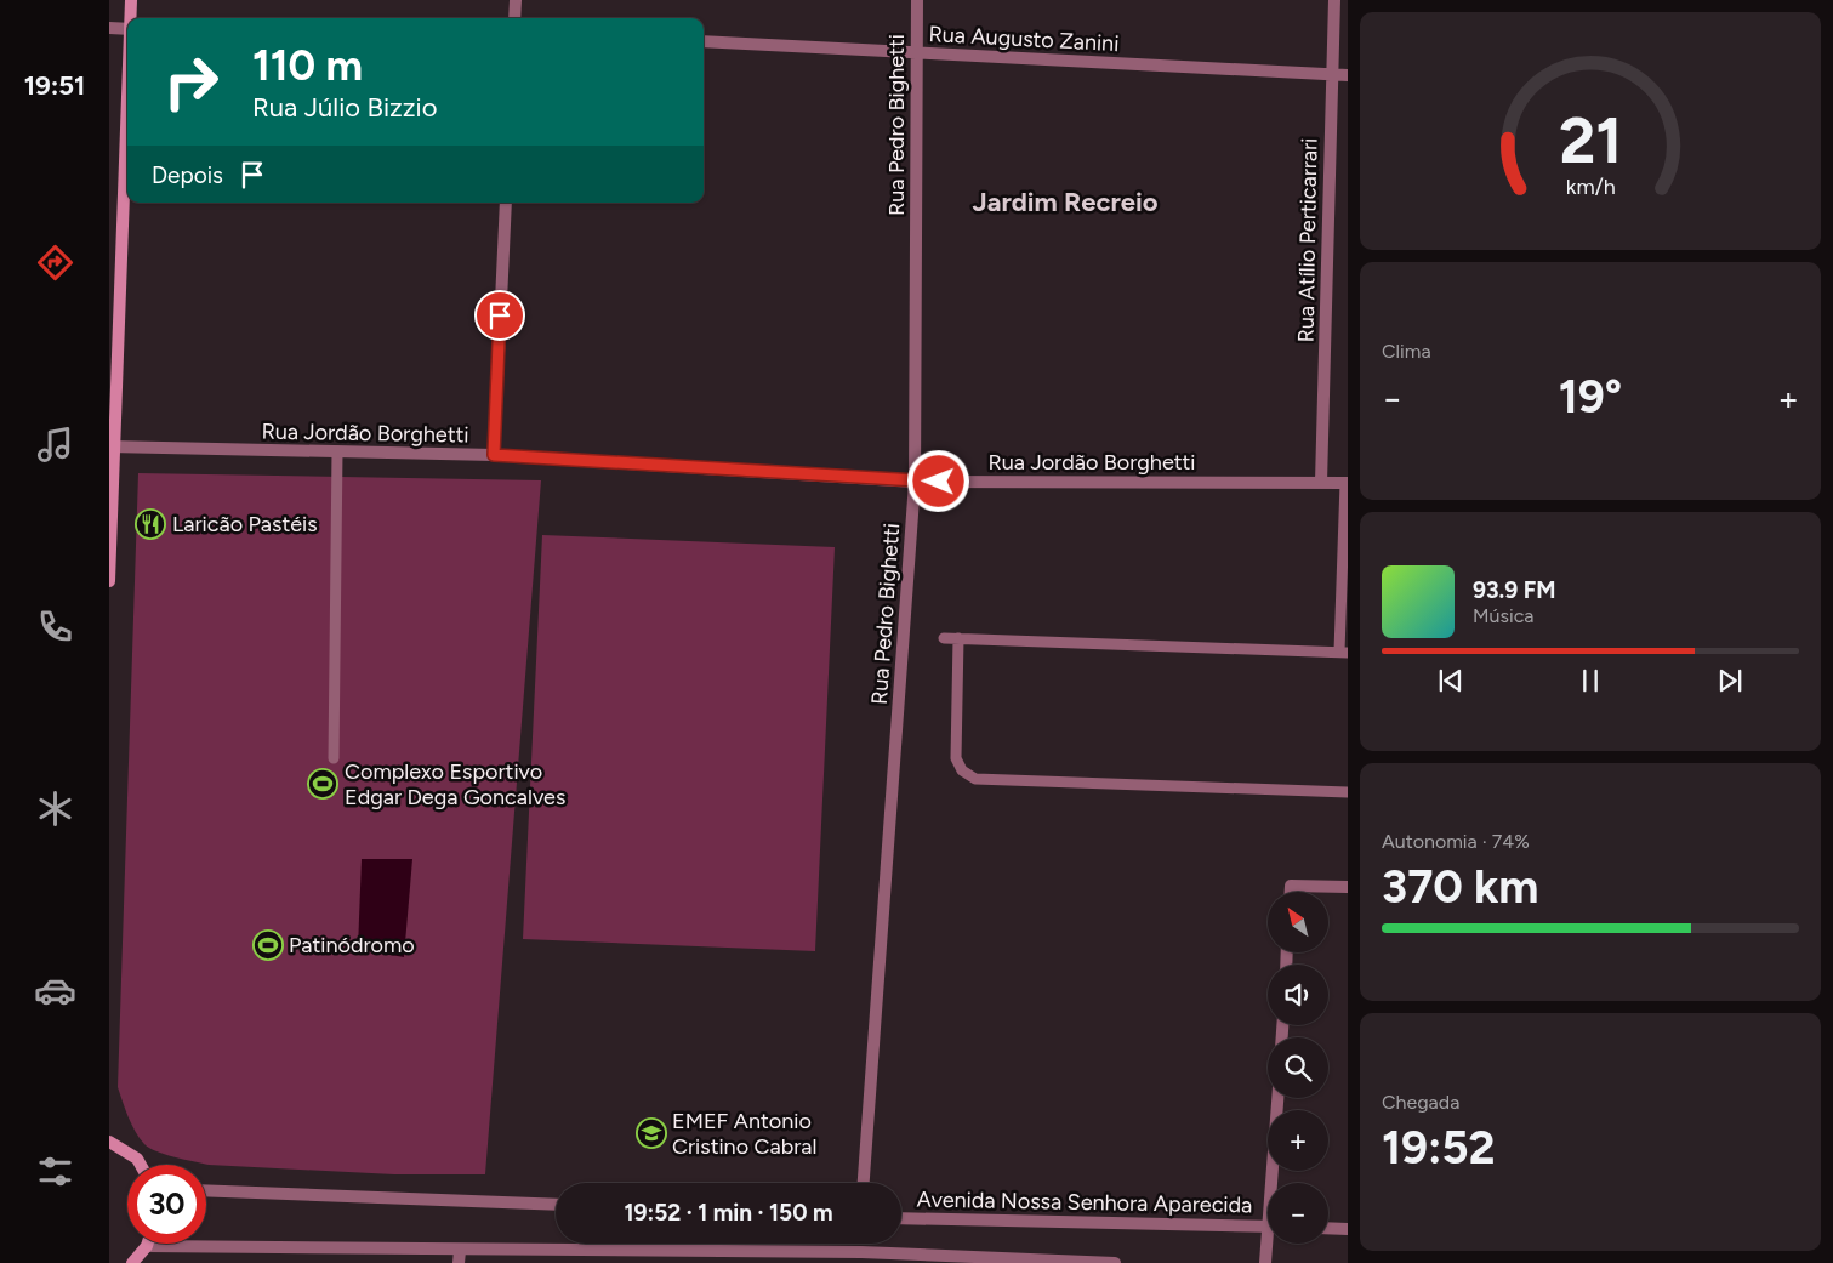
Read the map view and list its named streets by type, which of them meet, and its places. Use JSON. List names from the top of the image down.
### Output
{
  "streets": {
    "street": [
      "Rua Augusto Zanini",
      "Rua Pedro Bighetti",
      "Rua Atílio Perticarrari",
      "Rua Jordão Borghetti",
      "Avenida Nossa Senhora Aparecida"
    ]
  },
  "crossings": [
    ["Rua Augusto Zanini", "Rua Pedro Bighetti"],
    ["Rua Augusto Zanini", "Rua Atílio Perticarrari"],
    ["Rua Pedro Bighetti", "Rua Jordão Borghetti"],
    ["Rua Atílio Perticarrari", "Rua Jordão Borghetti"]
  ],
  "districts": ["Jardim Recreio"],
  "places": {
    "restaurant": ["Laricão Pastéis"],
    "sports": ["Complexo Esportivo Edgar Dega Goncalves", "Patinódromo"],
    "school or university": ["EMEF Antonio Cristino Cabral"]
  },
  "north": "top left",
  "page": {
    "tabs": "19:51",
    "turn": ["110 m", "Rua Júlio Bizzio"],
    "then": "Depois",
    "tile": [
      "Clima",
      ["Autonomia · 74%", "370 km"],
      ["Chegada", "19:52"]
    ],
    "heat": ["−", "19°", "+"],
    "song": ["93.9 FM", "Música"],
    "map_buttons": ["+", "−"],
    "limit": "30",
    "trip": "19:52 · 1 min · 150 m",
    "gauge": ["21", "km/h"]
  }
}
